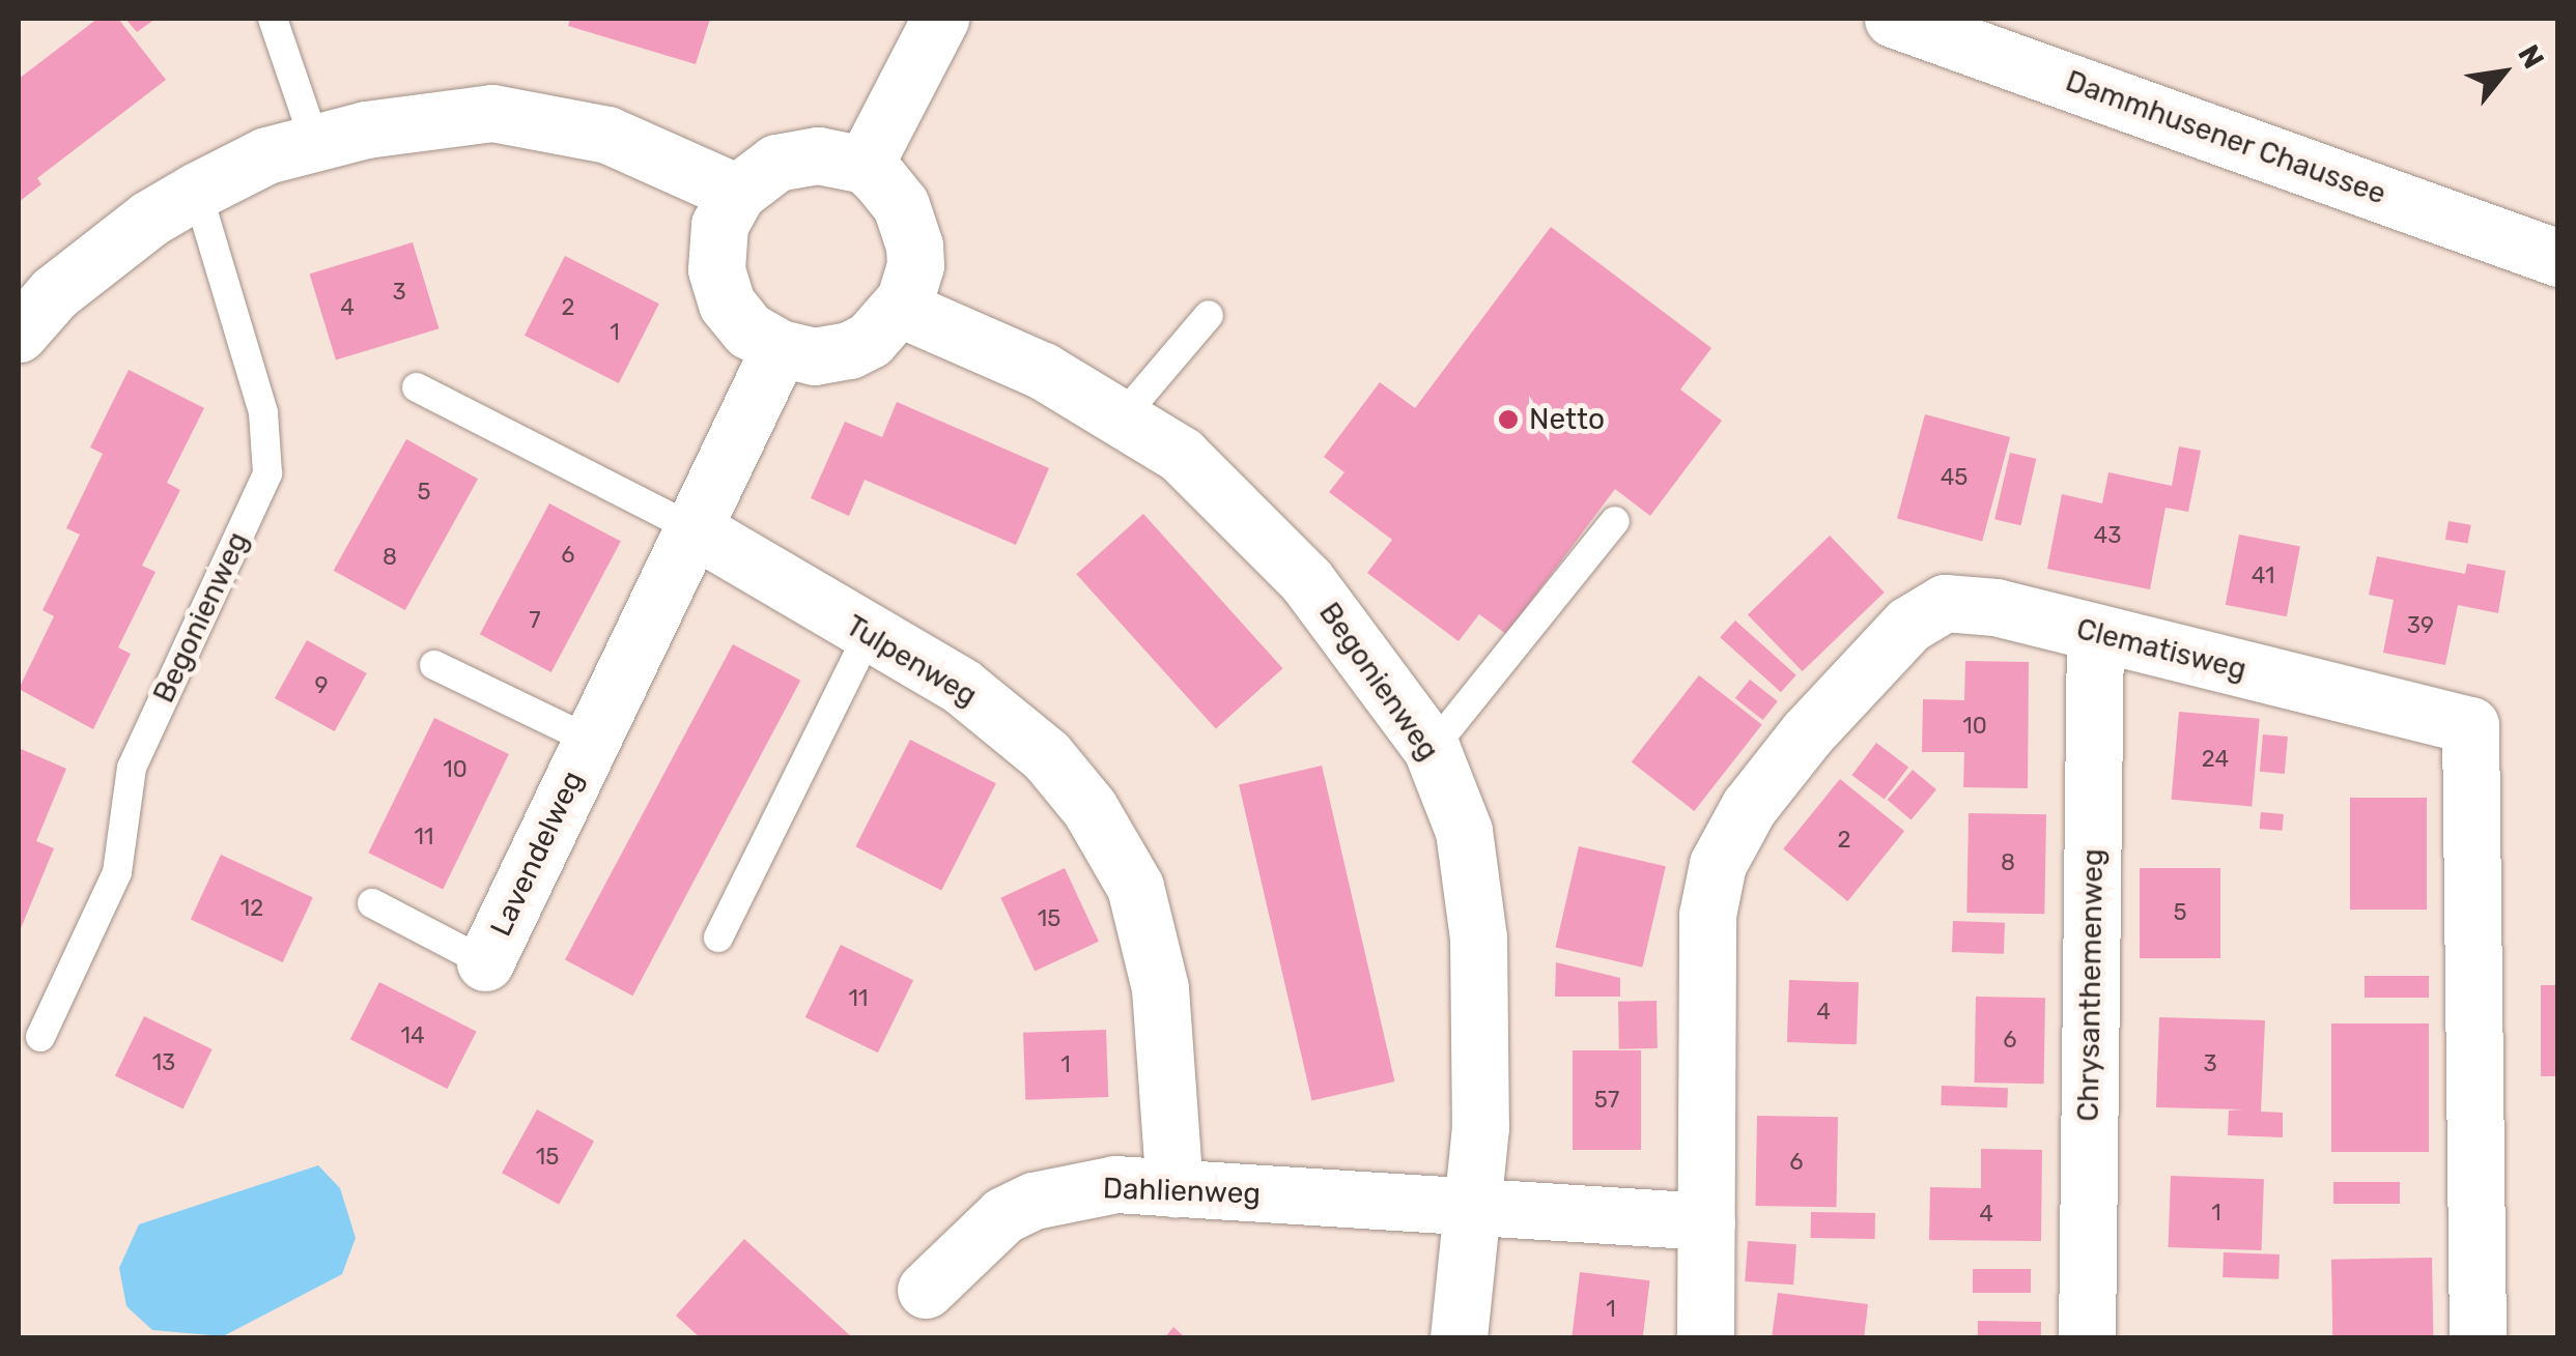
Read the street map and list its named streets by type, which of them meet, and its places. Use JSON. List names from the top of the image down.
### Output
{
  "streets": {
    "street": [
      "Dammhusener Chaussee",
      "Begonienweg",
      "Clematisweg",
      "Tulpenweg",
      "Lavendelweg",
      "Chrysanthemenweg",
      "Dahlienweg"
    ]
  },
  "crossings": [
    ["Begonienweg", "Lavendelweg"],
    ["Begonienweg", "Dahlienweg"],
    ["Clematisweg", "Chrysanthemenweg"],
    ["Tulpenweg", "Lavendelweg"],
    ["Tulpenweg", "Dahlienweg"]
  ],
  "places": ["Netto"],
  "house_numbers": [
    "3",
    "4",
    "2",
    "1",
    "45",
    "5",
    "43",
    "6",
    "8",
    "41",
    "7",
    "39",
    "9",
    "10",
    "24",
    "10",
    "11",
    "2",
    "8",
    "12",
    "5",
    "15",
    "11",
    "4",
    "14",
    "6",
    "13",
    "3",
    "1",
    "57",
    "15",
    "6",
    "1",
    "4",
    "1"
  ],
  "north": "top right"
}
